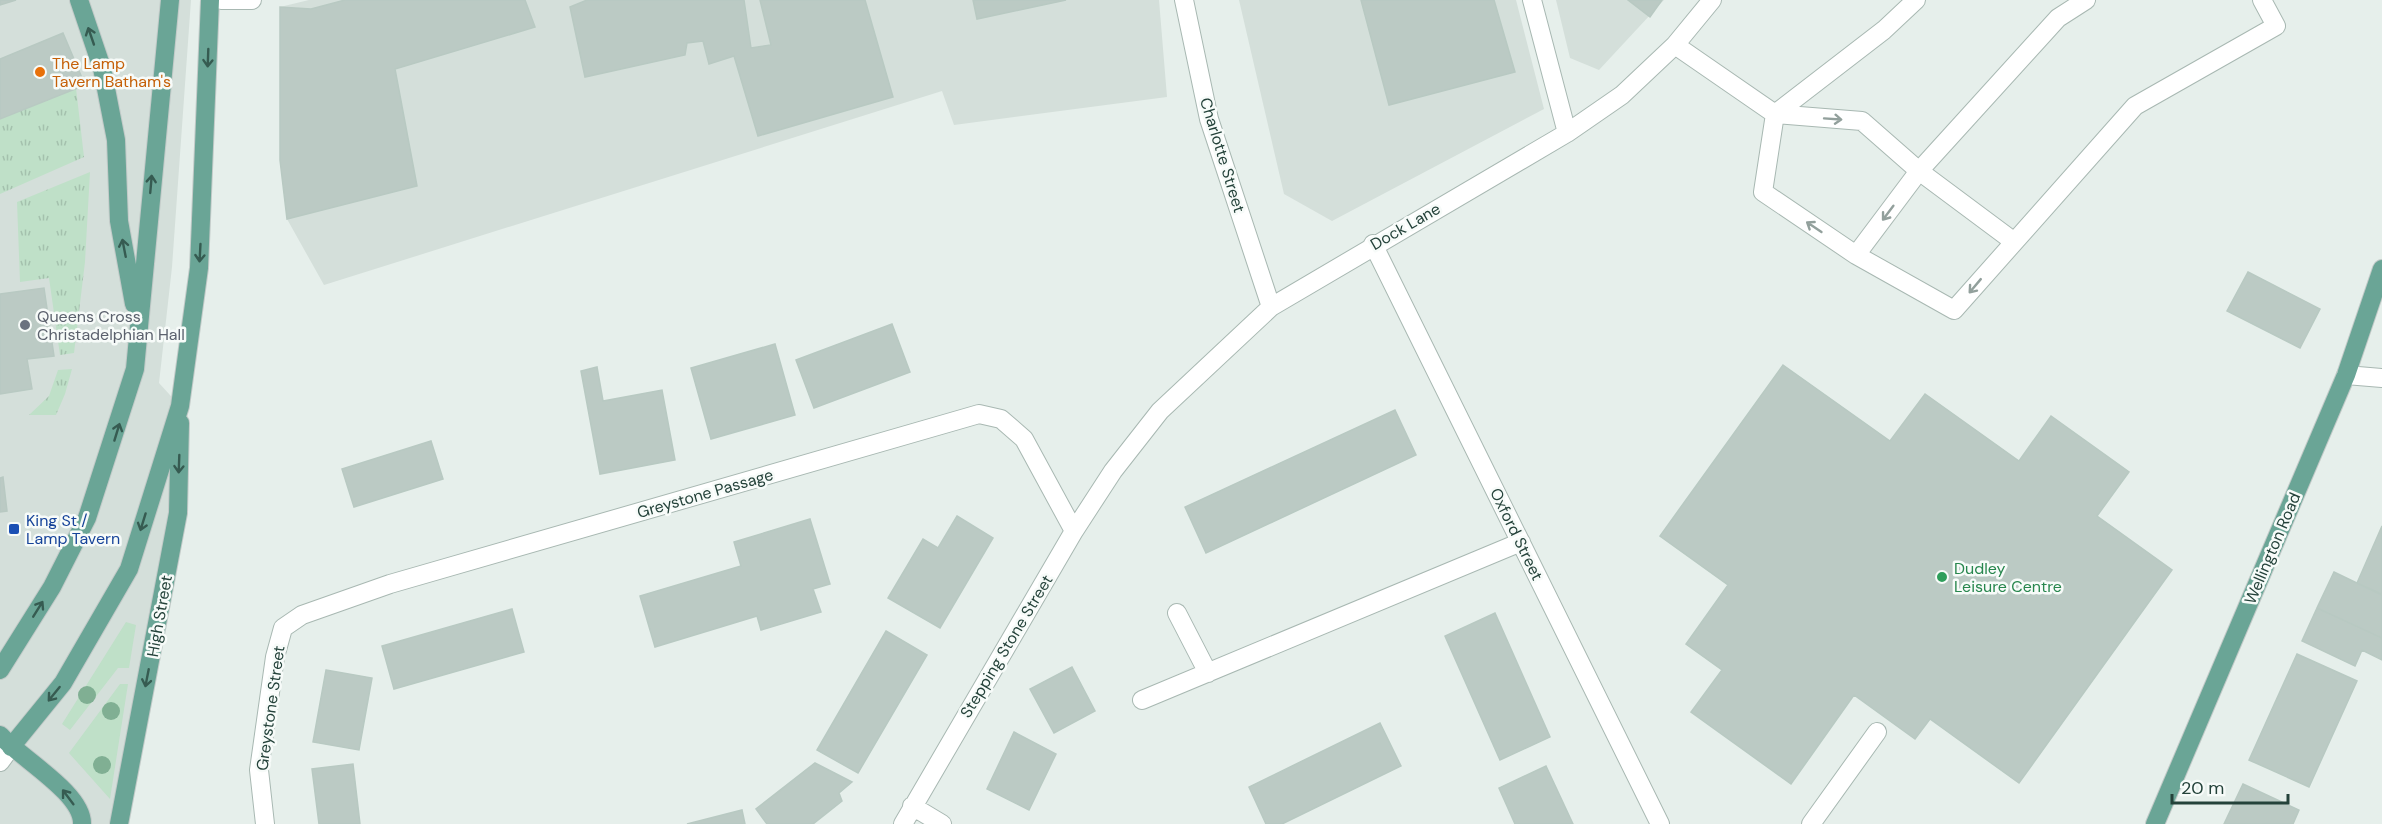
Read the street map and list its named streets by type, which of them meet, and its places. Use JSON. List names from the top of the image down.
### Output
{
  "streets": {
    "main road": ["Wellington Road", "High Street"],
    "street": [
      "Charlotte Street",
      "Dock Lane",
      "Greystone Passage",
      "Oxford Street",
      "Stepping Stone Street",
      "Greystone Street"
    ]
  },
  "crossings": [
    ["Charlotte Street", "Dock Lane"],
    ["Dock Lane", "Oxford Street"],
    ["Dock Lane", "Stepping Stone Street"],
    ["Greystone Passage", "Stepping Stone Street"],
    ["Greystone Passage", "Greystone Street"]
  ],
  "places": {
    "other": ["The Lamp Tavern Batham's", "Queens Cross Christadelphian Hall", "Dudley Leisure Centre"],
    "transit": ["King St / Lamp Tavern"]
  },
  "scale_bar": "20 m"
}
